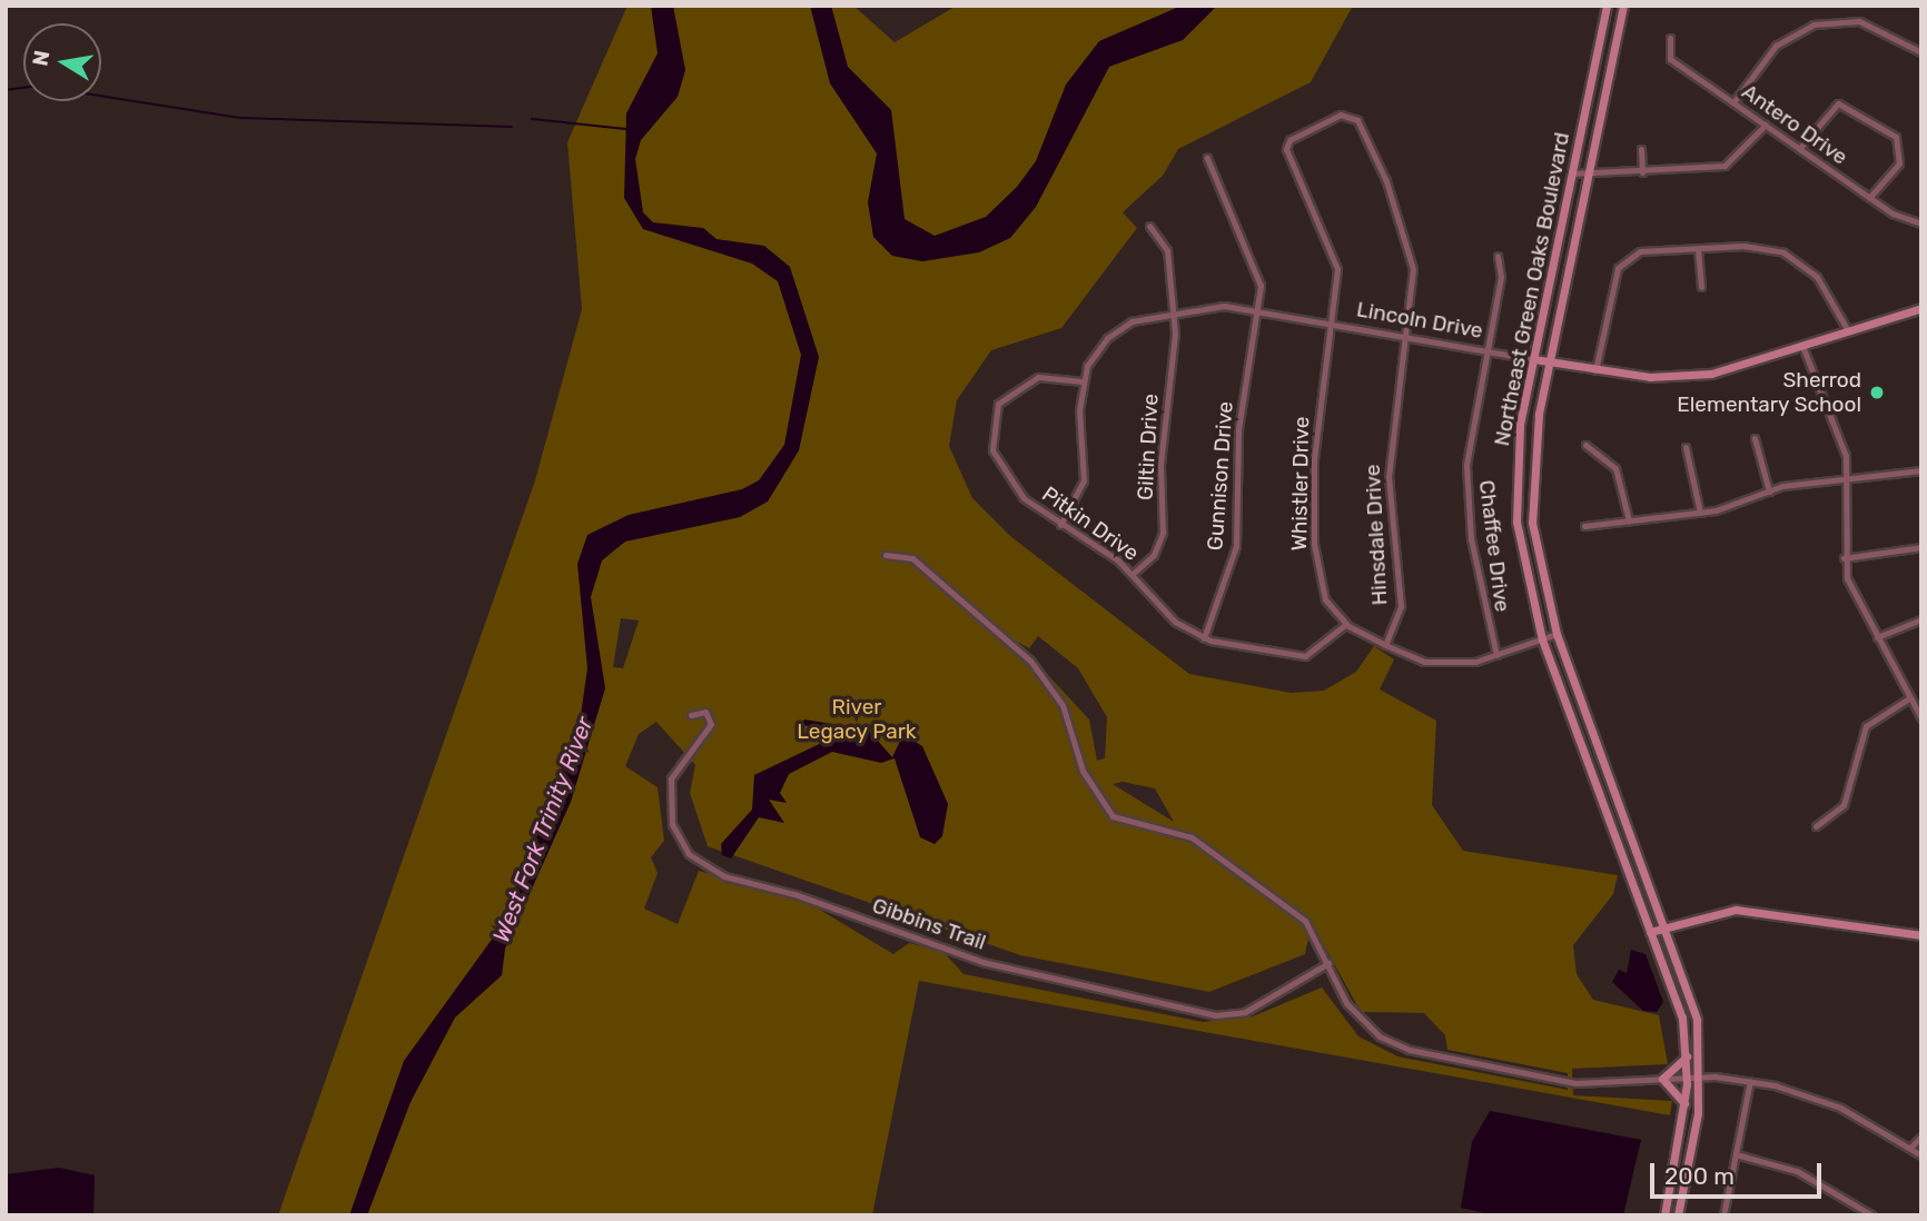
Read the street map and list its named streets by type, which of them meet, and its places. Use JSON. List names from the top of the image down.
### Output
{
  "streets": {
    "main road": ["Northeast Green Oaks Boulevard", "Lincoln Drive"],
    "street": [
      "Antero Drive",
      "Giltin Drive",
      "Gunnison Drive",
      "Whistler Drive",
      "Pitkin Drive",
      "Hinsdale Drive",
      "Chaffee Drive",
      "Gibbins Trail"
    ]
  },
  "crossings": [
    ["Northeast Green Oaks Boulevard", "Lincoln Drive"],
    ["Northeast Green Oaks Boulevard", "Whistler Drive"],
    ["Lincoln Drive", "Giltin Drive"],
    ["Lincoln Drive", "Gunnison Drive"],
    ["Lincoln Drive", "Whistler Drive"],
    ["Lincoln Drive", "Pitkin Drive"],
    ["Lincoln Drive", "Hinsdale Drive"],
    ["Lincoln Drive", "Chaffee Drive"],
    ["Giltin Drive", "Pitkin Drive"],
    ["Gunnison Drive", "Pitkin Drive"],
    ["Whistler Drive", "Pitkin Drive"],
    ["Whistler Drive", "Hinsdale Drive"],
    ["Whistler Drive", "Chaffee Drive"]
  ],
  "water": ["West Fork Trinity River"],
  "parks": ["River Legacy Park"],
  "places": ["Sherrod Elementary School"],
  "scale_bar": "200 m",
  "north": "left"
}
